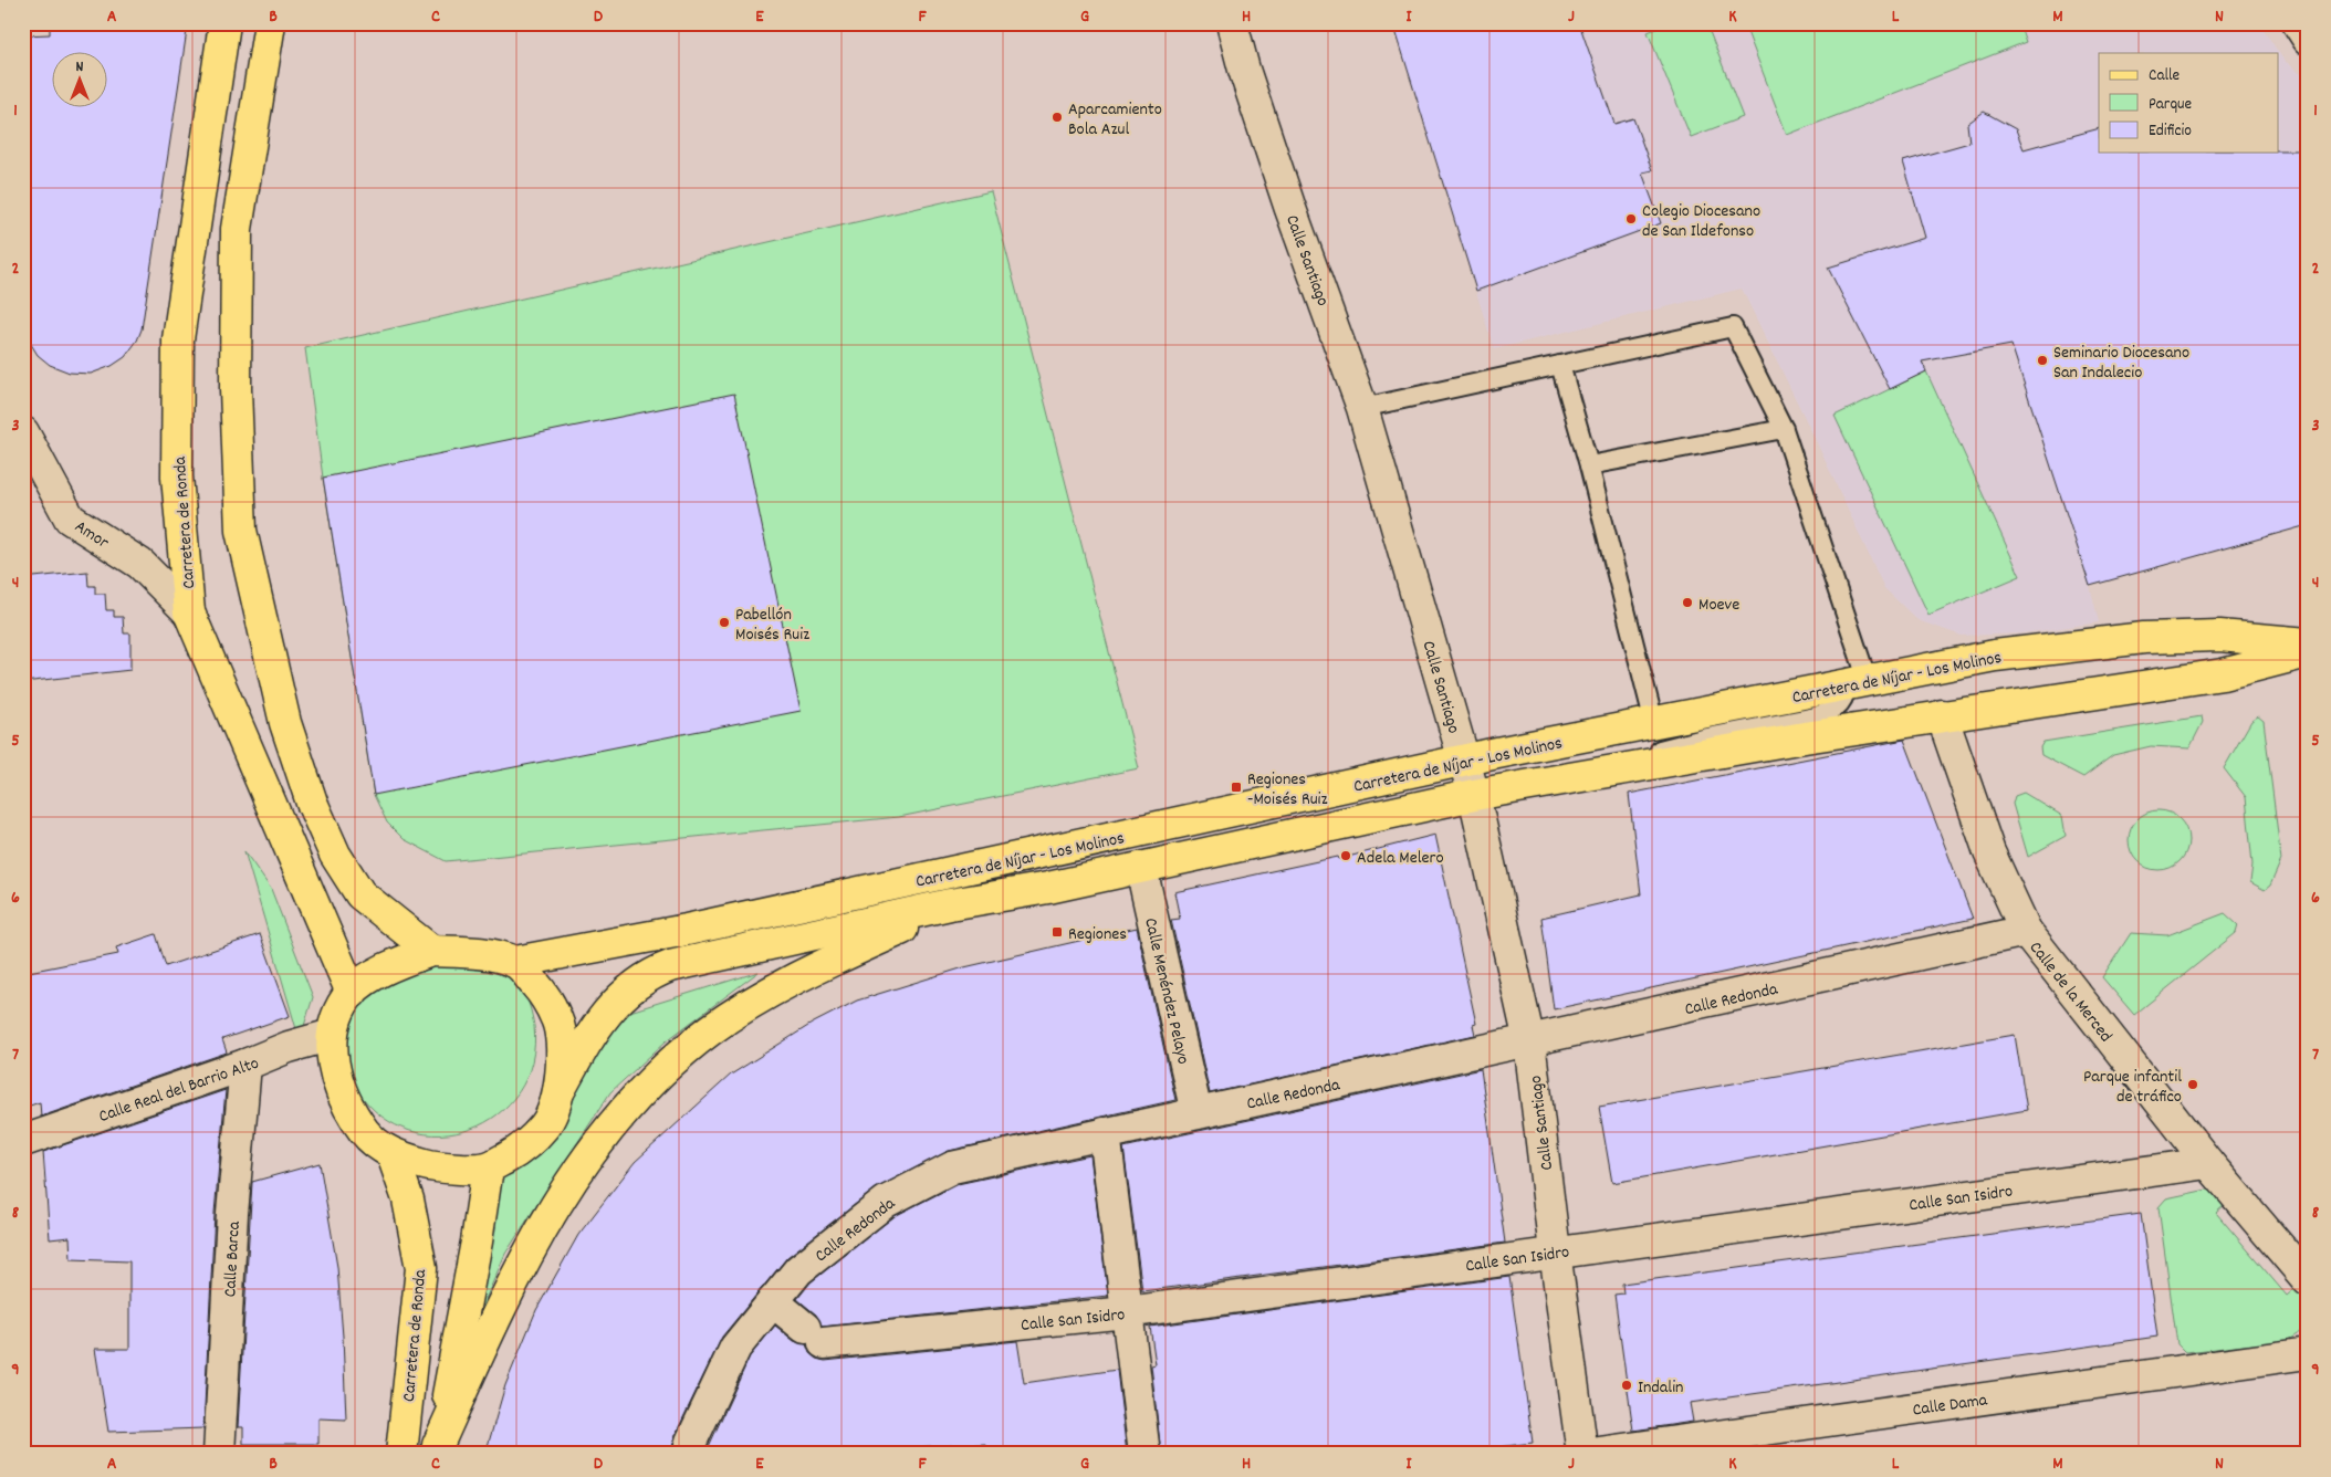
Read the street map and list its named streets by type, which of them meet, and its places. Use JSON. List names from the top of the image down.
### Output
{
  "streets": {
    "main road": ["Carretera de Ronda", "Carretera de Níjar - Los Molinos"],
    "street": [
      "Calle Santiago",
      "Amor",
      "Calle Menéndez Pelayo",
      "Calle de la Merced",
      "Calle Redonda",
      "Calle Real del Barrio Alto",
      "Calle San Isidro",
      "Calle Barca",
      "Calle Dama"
    ]
  },
  "crossings": [
    ["Calle Santiago", "Carretera de Níjar - Los Molinos"],
    ["Calle Santiago", "Calle Redonda"],
    ["Calle Santiago", "Calle San Isidro"],
    ["Carretera de Ronda", "Amor"],
    ["Carretera de Níjar - Los Molinos", "Calle Menéndez Pelayo"],
    ["Carretera de Níjar - Los Molinos", "Calle de la Merced"],
    ["Calle Menéndez Pelayo", "Calle Redonda"],
    ["Calle de la Merced", "Calle Redonda"],
    ["Calle de la Merced", "Calle San Isidro"],
    ["Calle Redonda", "Calle San Isidro"],
    ["Calle Real del Barrio Alto", "Calle Barca"]
  ],
  "places": {
    "other": [
      "Aparcamiento Bola Azul",
      "Colegio Diocesano de San Ildefonso",
      "Seminario Diocesano San Indalecio",
      "Moeve",
      "Pabellón Moisés Ruiz",
      "Adela Melero",
      "Parque infantil de tráfico",
      "Indalin"
    ],
    "transit": ["Regiones -Moisés Ruiz", "Regiones"]
  },
  "legend": ["Calle", "Parque", "Edificio"],
  "north": "top",
  "grid": {
    "columns": [
      "A",
      "B",
      "C",
      "D",
      "E",
      "F",
      "G",
      "H",
      "I",
      "J",
      "K",
      "L",
      "M",
      "N"
    ],
    "rows": [
      "1",
      "2",
      "3",
      "4",
      "5",
      "6",
      "7",
      "8",
      "9"
    ]
  }
}
